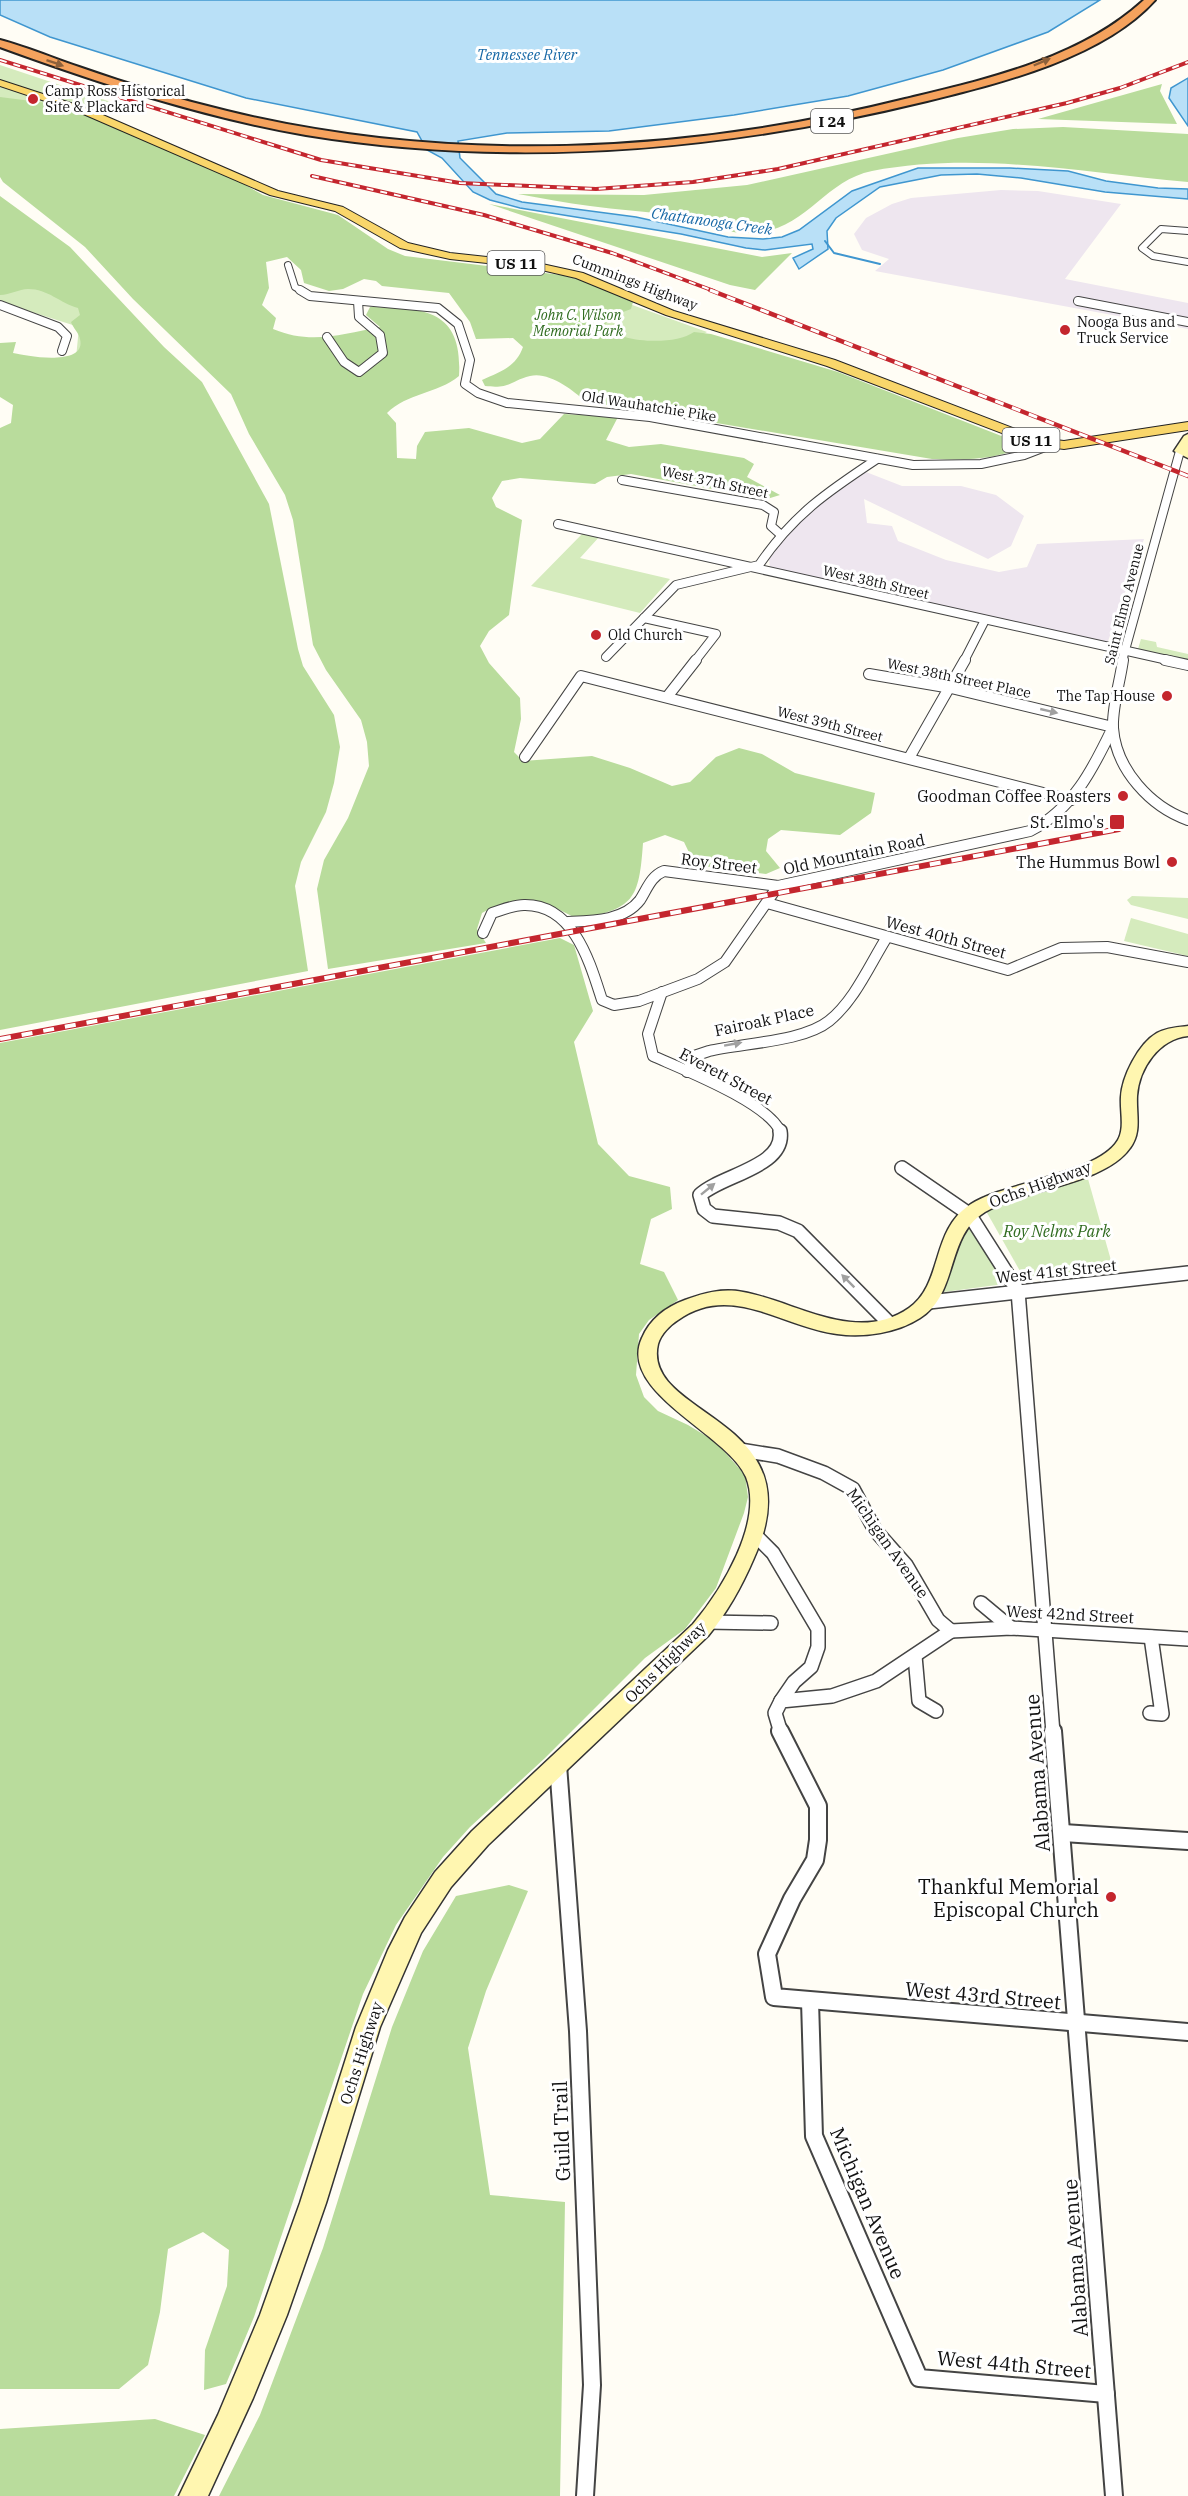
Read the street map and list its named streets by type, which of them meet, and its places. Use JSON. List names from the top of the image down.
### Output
{
  "streets": {
    "highway": ["I 24"],
    "main road": [
      "US 11",
      "Cummings Highway",
      "Saint Elmo Avenue",
      "Ochs Highway"
    ],
    "street": [
      "Old Wauhatchie Pike",
      "West 37th Street",
      "West 38th Street",
      "West 38th Street Place",
      "West 39th Street",
      "Old Mountain Road",
      "Roy Street",
      "West 40th Street",
      "Fairoak Place",
      "Everett Street",
      "West 41st Street",
      "Michigan Avenue",
      "West 42nd Street",
      "Alabama Avenue",
      "West 43rd Street",
      "Guild Trail",
      "West 44th Street"
    ]
  },
  "crossings": [
    ["Cummings Highway", "Old Wauhatchie Pike"],
    ["West 38th Street", "Saint Elmo Avenue"],
    ["Saint Elmo Avenue", "West 38th Street Place"],
    ["Saint Elmo Avenue", "Old Mountain Road"],
    ["West 38th Street Place", "Old Mountain Road"],
    ["West 39th Street", "Old Mountain Road"],
    ["Old Mountain Road", "Roy Street"],
    ["Old Mountain Road", "West 40th Street"],
    ["Old Mountain Road", "Everett Street"],
    ["West 40th Street", "Fairoak Place"],
    ["Fairoak Place", "Everett Street"],
    ["Everett Street", "Ochs Highway"],
    ["Ochs Highway", "West 41st Street"],
    ["Ochs Highway", "Michigan Avenue"],
    ["Ochs Highway", "Alabama Avenue"],
    ["Ochs Highway", "Guild Trail"],
    ["West 41st Street", "Alabama Avenue"],
    ["Michigan Avenue", "West 42nd Street"],
    ["Michigan Avenue", "West 43rd Street"],
    ["Michigan Avenue", "West 44th Street"],
    ["West 42nd Street", "Alabama Avenue"],
    ["Alabama Avenue", "West 43rd Street"],
    ["Alabama Avenue", "West 44th Street"]
  ],
  "one_way": ["West 38th Street Place", "Fairoak Place"],
  "water": ["Tennessee River", "Chattanooga Creek"],
  "parks": ["John C. Wilson Memorial Park", "Roy Nelms Park"],
  "places": {
    "other": [
      "Camp Ross Historical Site & Plackard",
      "Nooga Bus and Truck Service",
      "Old Church",
      "The Tap House",
      "Goodman Coffee Roasters",
      "The Hummus Bowl",
      "Thankful Memorial Episcopal Church"
    ],
    "transit": ["St. Elmo's"]
  }
}
